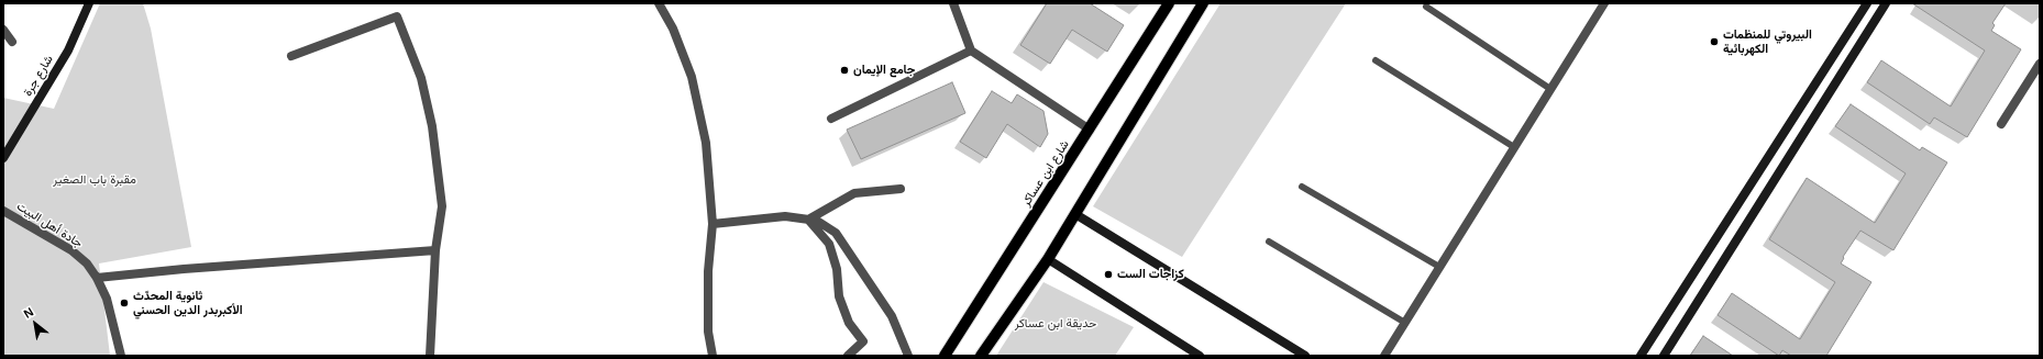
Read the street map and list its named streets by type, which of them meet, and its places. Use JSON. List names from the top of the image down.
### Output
{
  "streets": {
    "main road": ["شارع جرة", "شارع ابن عساكر"],
    "street": ["جادة أهل البيت"]
  },
  "parks": ["مقبرة باب الصغير", "حديقة ابن عساكر"],
  "places": [
    "البيروتي للمنظمات الكهربائية",
    "جامع الإيمان",
    "كراجات الست",
    "ثانوية المحدّث الأكبربدر الدين الحسني"
  ],
  "north": "top left"
}
